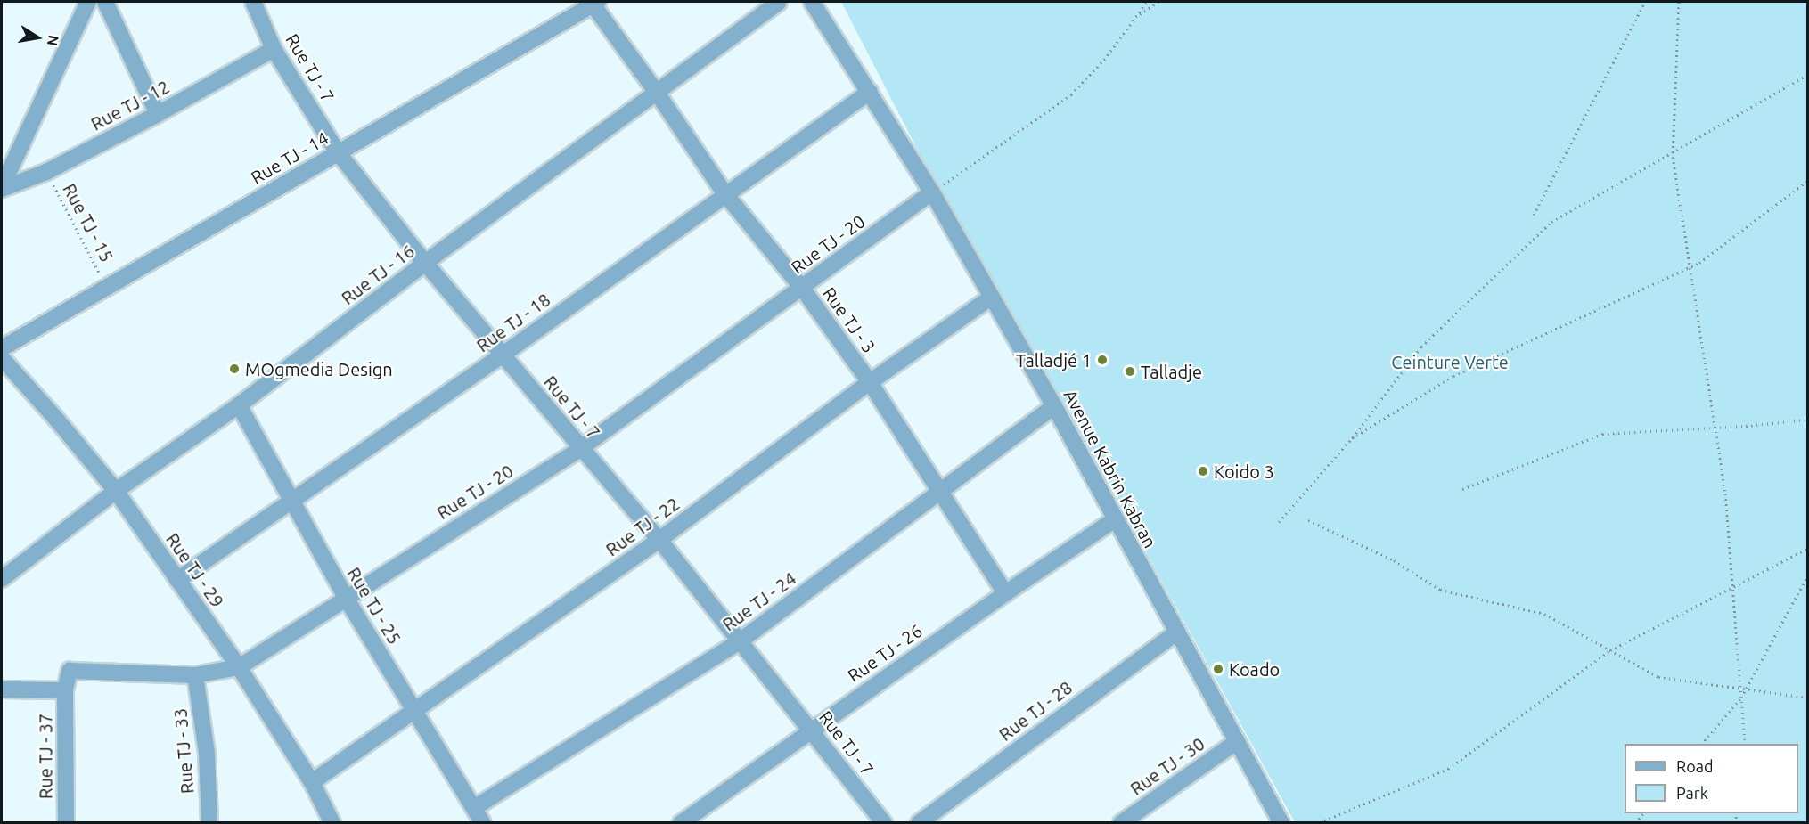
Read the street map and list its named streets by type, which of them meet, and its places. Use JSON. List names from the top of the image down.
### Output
{
  "streets": {
    "street": [
      "Rue TJ - 7",
      "Rue TJ - 12",
      "Rue TJ - 14",
      "Rue TJ - 20",
      "Rue TJ - 16",
      "Rue TJ - 3",
      "Rue TJ - 18",
      "Avenue Kabrin Kabran",
      "Rue TJ - 22",
      "Rue TJ - 29",
      "Rue TJ - 24",
      "Rue TJ - 25",
      "Rue TJ - 26",
      "Rue TJ - 28",
      "Rue TJ - 33",
      "Rue TJ - 37",
      "Rue TJ - 30"
    ],
    "path": ["Rue TJ - 15"]
  },
  "crossings": [
    ["Rue TJ - 7", "Rue TJ - 12"],
    ["Rue TJ - 7", "Rue TJ - 14"],
    ["Rue TJ - 7", "Rue TJ - 20"],
    ["Rue TJ - 7", "Rue TJ - 16"],
    ["Rue TJ - 7", "Rue TJ - 18"],
    ["Rue TJ - 7", "Rue TJ - 22"],
    ["Rue TJ - 7", "Rue TJ - 24"],
    ["Rue TJ - 7", "Rue TJ - 26"],
    ["Rue TJ - 12", "Rue TJ - 15"],
    ["Rue TJ - 14", "Rue TJ - 15"],
    ["Rue TJ - 14", "Rue TJ - 3"],
    ["Rue TJ - 20", "Rue TJ - 3"],
    ["Rue TJ - 20", "Avenue Kabrin Kabran"],
    ["Rue TJ - 20", "Rue TJ - 29"],
    ["Rue TJ - 20", "Rue TJ - 25"],
    ["Rue TJ - 20", "Rue TJ - 33"],
    ["Rue TJ - 20", "Rue TJ - 37"],
    ["Rue TJ - 16", "Rue TJ - 3"],
    ["Rue TJ - 16", "Rue TJ - 29"],
    ["Rue TJ - 16", "Rue TJ - 25"],
    ["Rue TJ - 3", "Rue TJ - 18"],
    ["Rue TJ - 3", "Rue TJ - 22"],
    ["Rue TJ - 3", "Rue TJ - 24"],
    ["Rue TJ - 3", "Rue TJ - 26"],
    ["Rue TJ - 18", "Avenue Kabrin Kabran"],
    ["Rue TJ - 18", "Rue TJ - 29"],
    ["Rue TJ - 18", "Rue TJ - 25"],
    ["Avenue Kabrin Kabran", "Rue TJ - 22"],
    ["Avenue Kabrin Kabran", "Rue TJ - 24"],
    ["Avenue Kabrin Kabran", "Rue TJ - 26"],
    ["Avenue Kabrin Kabran", "Rue TJ - 28"],
    ["Avenue Kabrin Kabran", "Rue TJ - 30"],
    ["Rue TJ - 22", "Rue TJ - 29"],
    ["Rue TJ - 22", "Rue TJ - 25"],
    ["Rue TJ - 24", "Rue TJ - 25"]
  ],
  "parks": ["Ceinture Verte"],
  "places": [
    "Talladjé 1",
    "MOgmedia Design",
    "Talladje",
    "Koido 3",
    "Koado"
  ],
  "legend": ["Road", "Park"],
  "north": "right"
}
